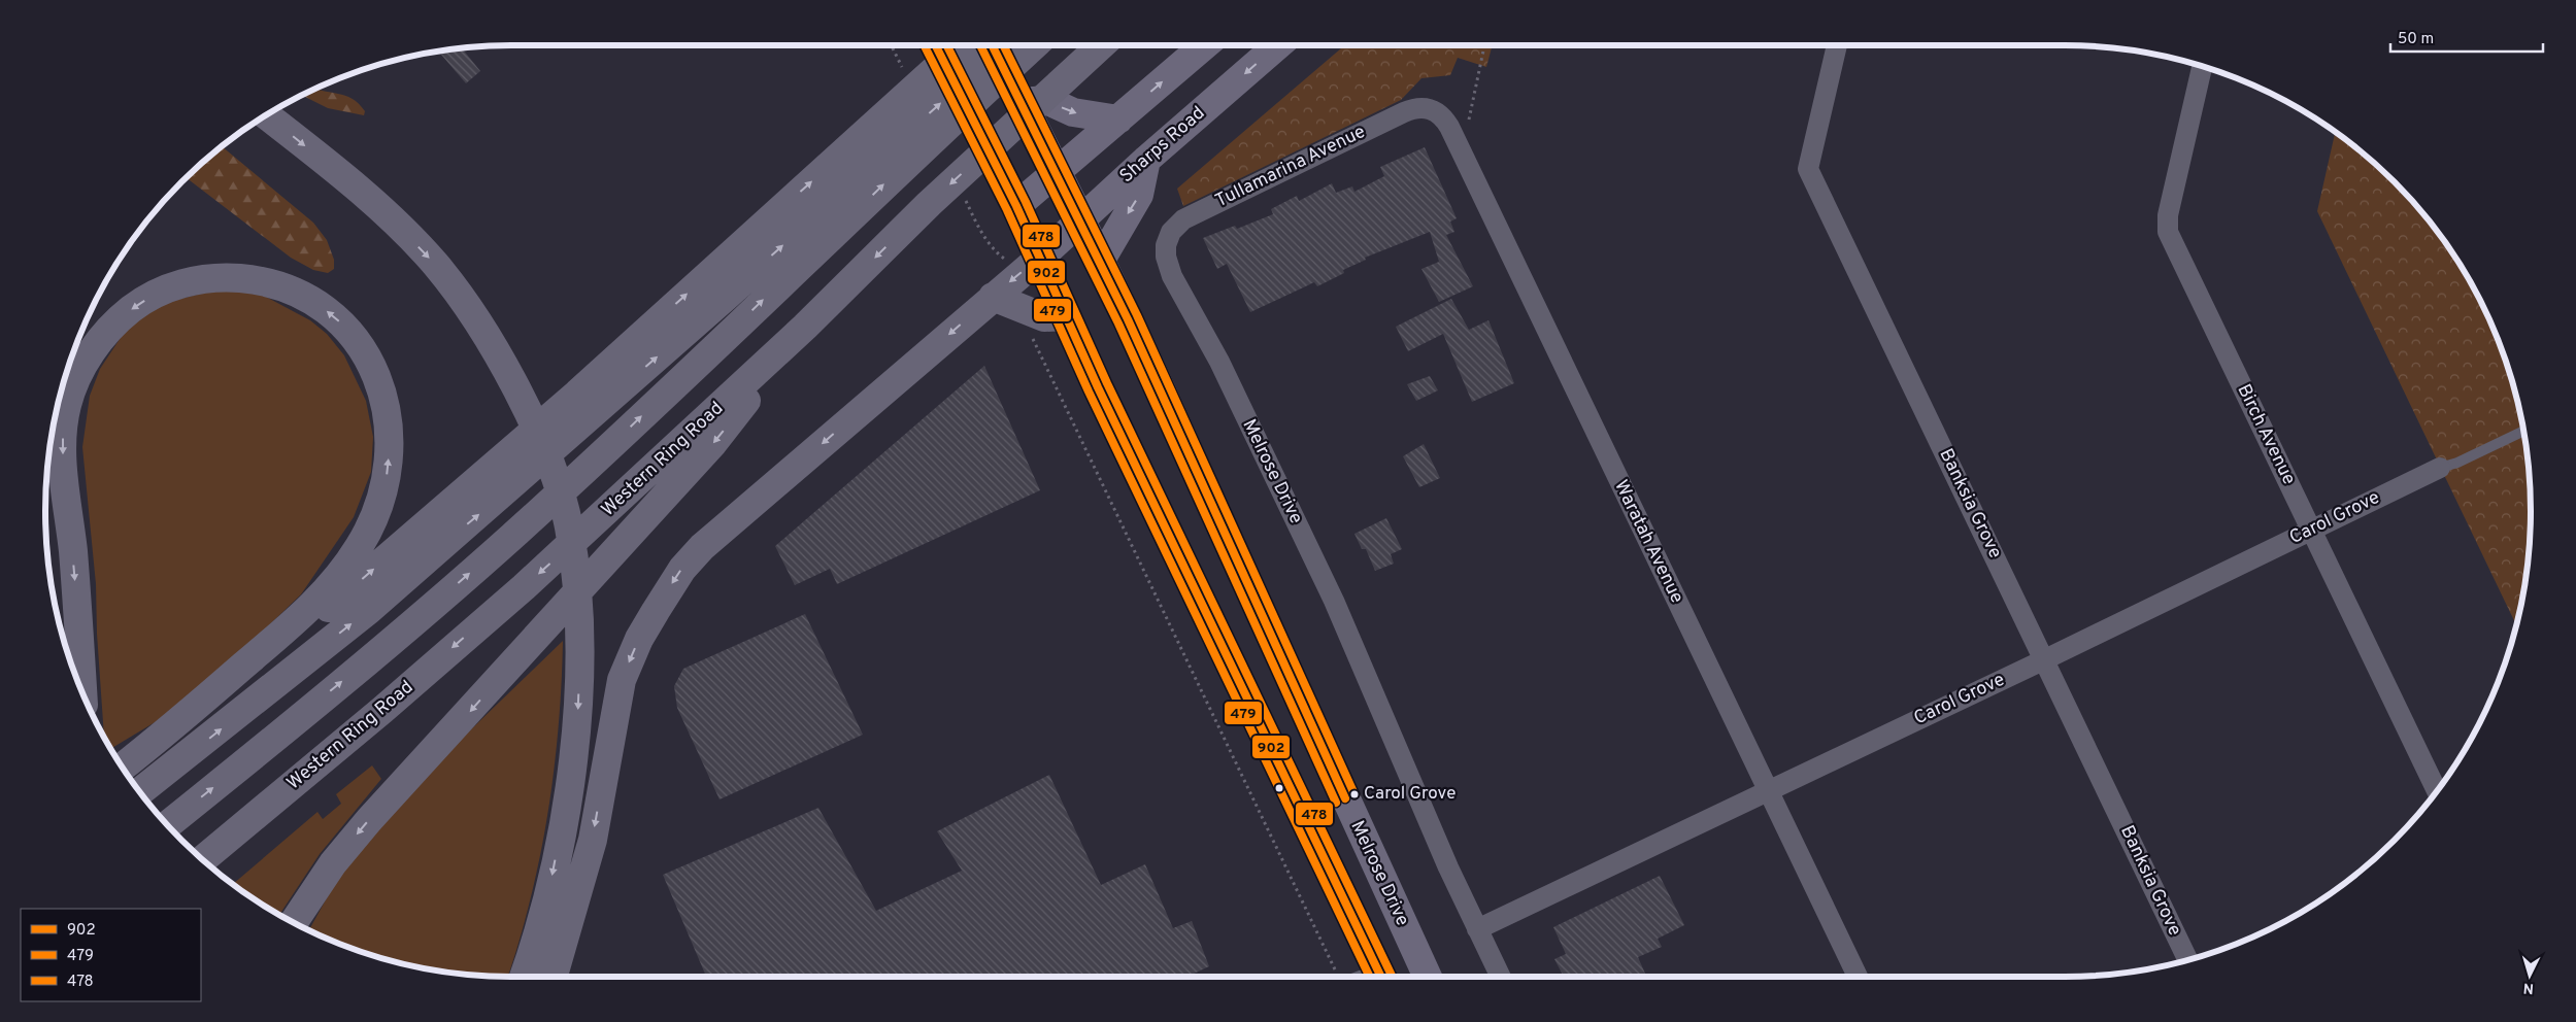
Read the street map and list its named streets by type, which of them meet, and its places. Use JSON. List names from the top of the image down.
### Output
{
  "streets": {
    "highway": ["Western Ring Road"],
    "main road": ["Sharps Road", "Melrose Drive"],
    "street": [
      "Tullamarina Avenue",
      "Birch Avenue",
      "Banksia Grove",
      "Carol Grove",
      "Waratah Avenue"
    ]
  },
  "crossings": [
    ["Sharps Road", "Melrose Drive"],
    ["Tullamarina Avenue", "Melrose Drive"],
    ["Tullamarina Avenue", "Waratah Avenue"],
    ["Birch Avenue", "Carol Grove"],
    ["Melrose Drive", "Carol Grove"],
    ["Banksia Grove", "Carol Grove"],
    ["Carol Grove", "Waratah Avenue"]
  ],
  "places": ["Carol Grove"],
  "lines": ["transit line 902", "transit line 479", "transit line 478"],
  "legend": ["902", "479", "478"],
  "scale_bar": "50 m",
  "north": "bottom"
}
